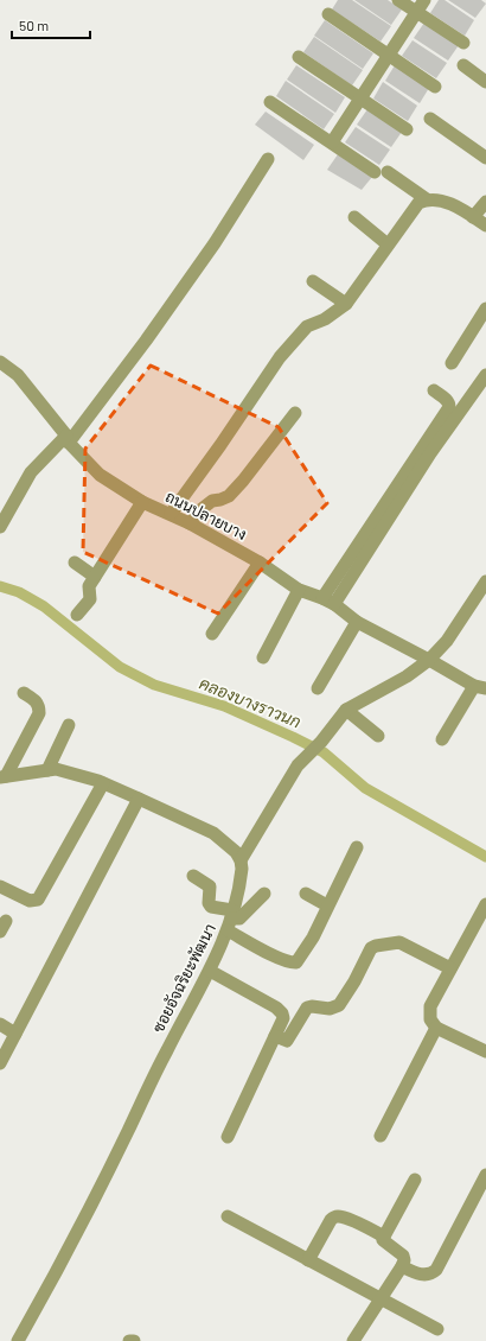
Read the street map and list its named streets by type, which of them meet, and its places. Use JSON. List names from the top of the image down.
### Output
{
  "streets": {
    "street": ["ถนนปลายบาง", "ซอยอัจฉริยะพัฒนา"]
  },
  "water": ["คลองบางราวนก"],
  "scale_bar": "50 m"
}
